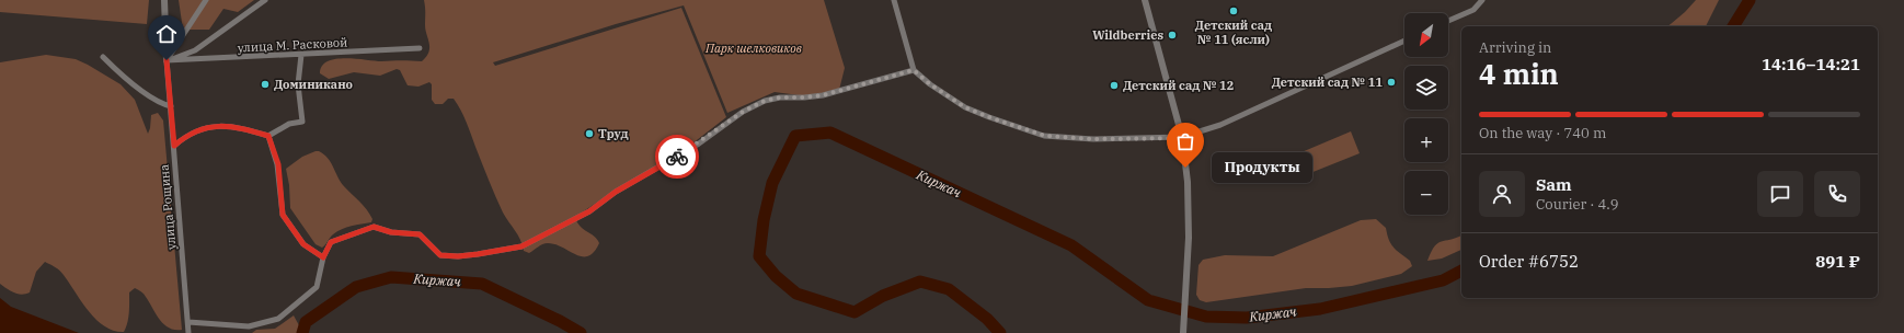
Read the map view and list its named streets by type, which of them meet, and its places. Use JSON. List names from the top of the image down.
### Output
{
  "streets": {
    "street": ["улица М. Расковой", "улица Рощина"]
  },
  "crossings": [
    ["улица М. Расковой", "улица Рощина"]
  ],
  "water": ["Киржач"],
  "parks": ["Парк шелковиков"],
  "places": [
    "Детский сад № 11 (ясли)",
    "Wildberries",
    "Детский сад № 11",
    "Доминикано",
    "Детский сад № 12",
    "Труд",
    "Продукты"
  ],
  "north": "bottom left",
  "page": {
    "map_buttons": ["+", "−"],
    "heading": ["4 min", "Arriving in", "14:16–14:21"],
    "panel": [
      "Sam",
      "Courier · 4.9",
      "Order #6752",
      "891 ₽"
    ],
    "bar": "On the way · 740 m",
    "bubble": "Продукты"
  }
}
